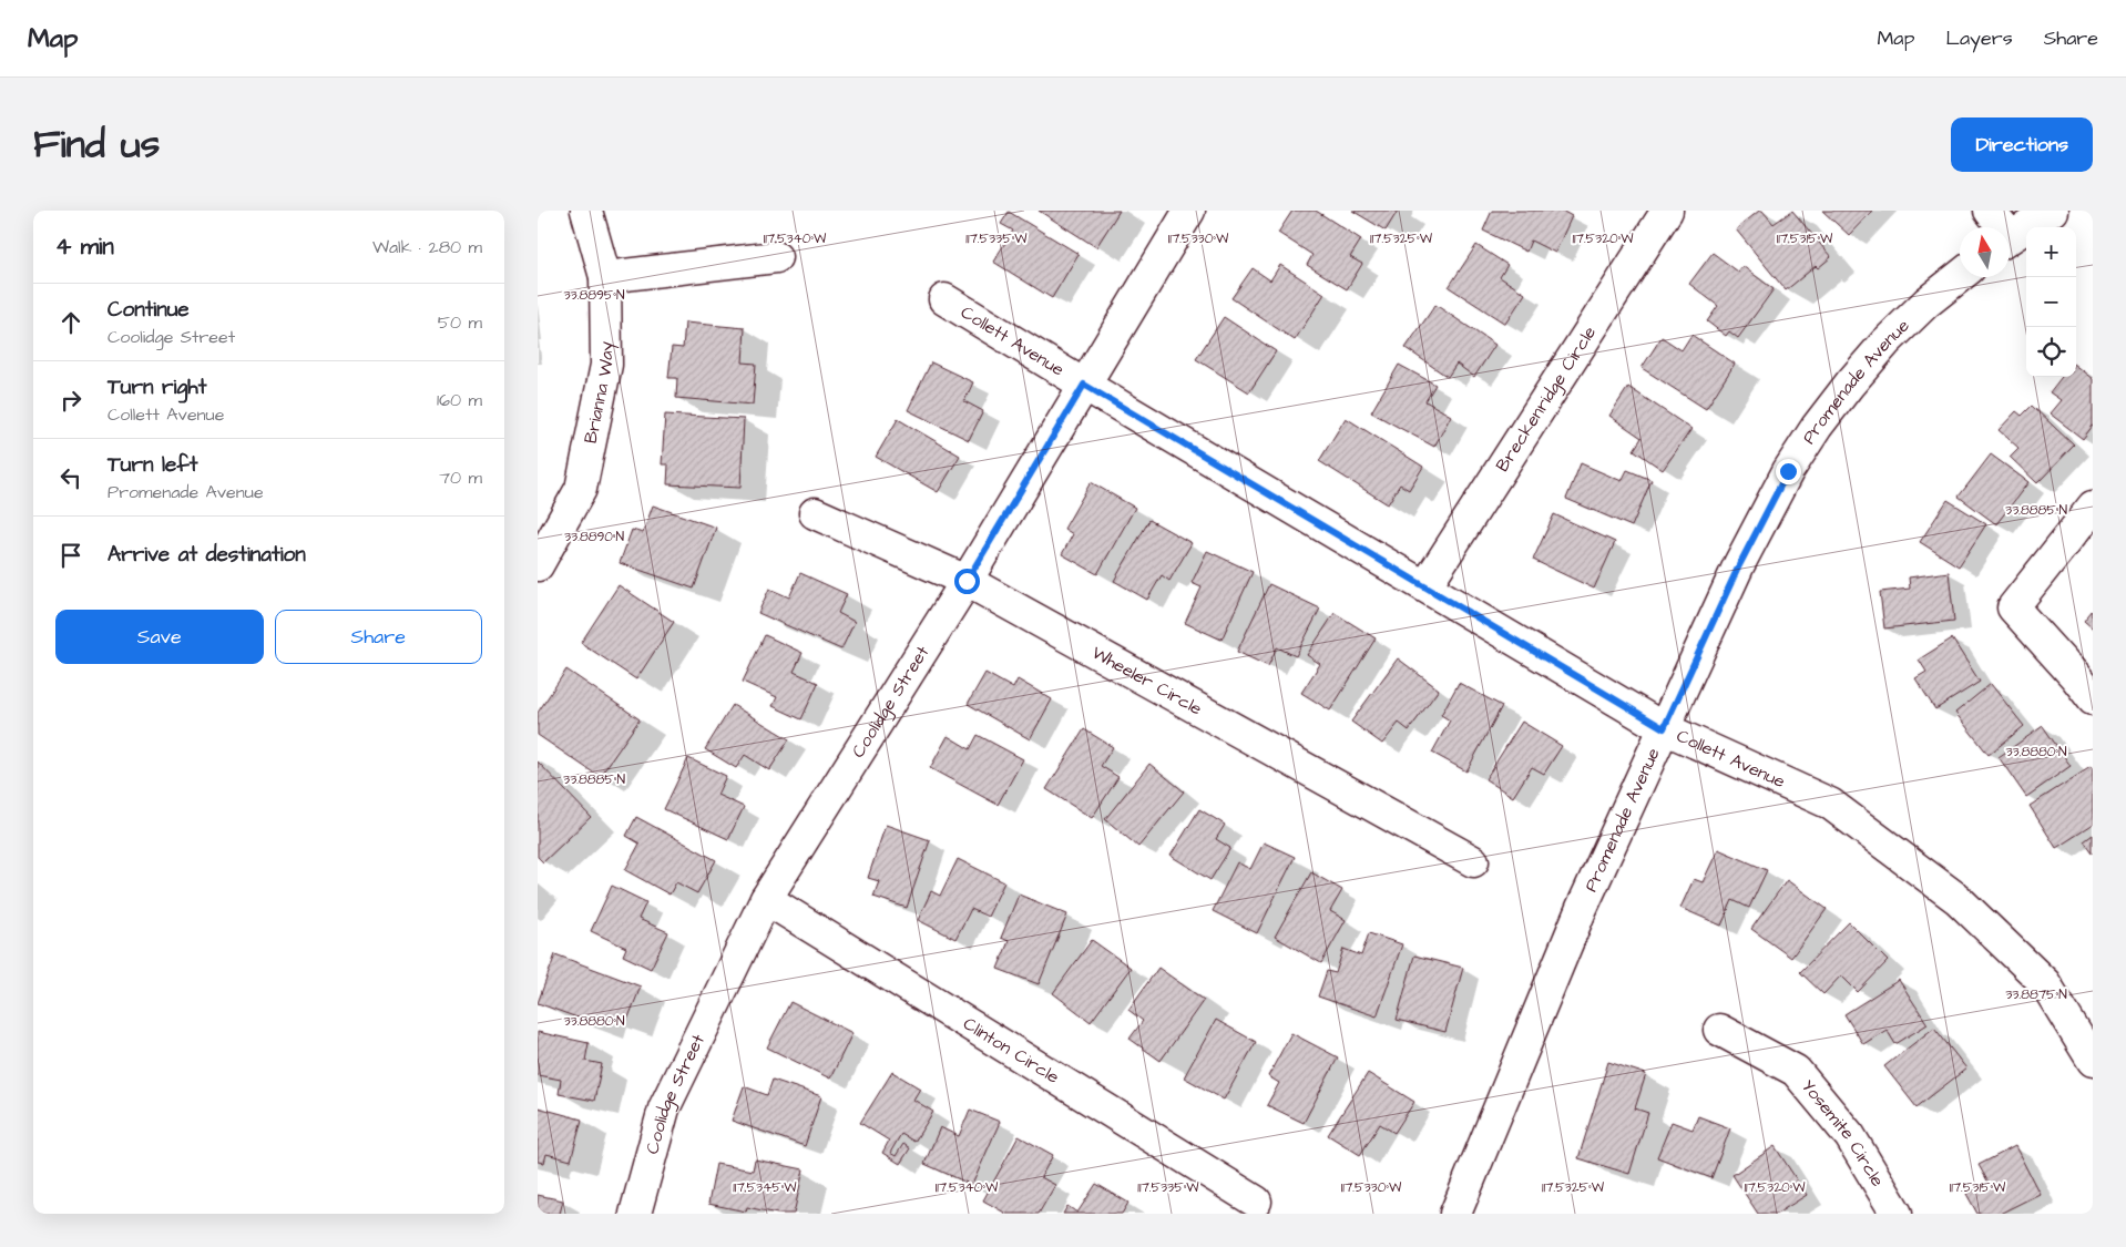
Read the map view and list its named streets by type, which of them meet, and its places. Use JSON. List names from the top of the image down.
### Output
{
  "streets": {
    "street": [
      "Collett Avenue",
      "Promenade Avenue",
      "Brianna Way",
      "Breckenridge Circle",
      "Wheeler Circle",
      "Coolidge Street",
      "Clinton Circle",
      "Yosemite Circle"
    ]
  },
  "crossings": [
    ["Collett Avenue", "Promenade Avenue"],
    ["Collett Avenue", "Breckenridge Circle"],
    ["Collett Avenue", "Coolidge Street"],
    ["Wheeler Circle", "Coolidge Street"],
    ["Coolidge Street", "Clinton Circle"]
  ],
  "north": "top",
  "page": {
    "header": "Map",
    "nav": ["Map", "Layers", "Share"],
    "title": "Find us",
    "buttons": [
      "Directions",
      ["Save", "Share"]
    ],
    "heading": ["4 min", "Walk · 280 m"],
    "map_buttons": ["+", "−"],
    "list": [
      ["Continue", "Coolidge Street", "50 m"],
      ["Turn right", "Collett Avenue", "160 m"],
      ["Turn left", "Promenade Avenue", "70 m"],
      "Arrive at destination"
    ]
  },
  "coordinates": [
    "117.5340°W",
    "117.5335°W",
    "117.5330°W",
    "117.5325°W",
    "117.5320°W",
    "117.5315°W",
    "33.8895°N",
    "33.8885°N",
    "33.8890°N",
    "33.8880°N",
    "33.8875°N",
    "117.5345°W"
  ]
}
